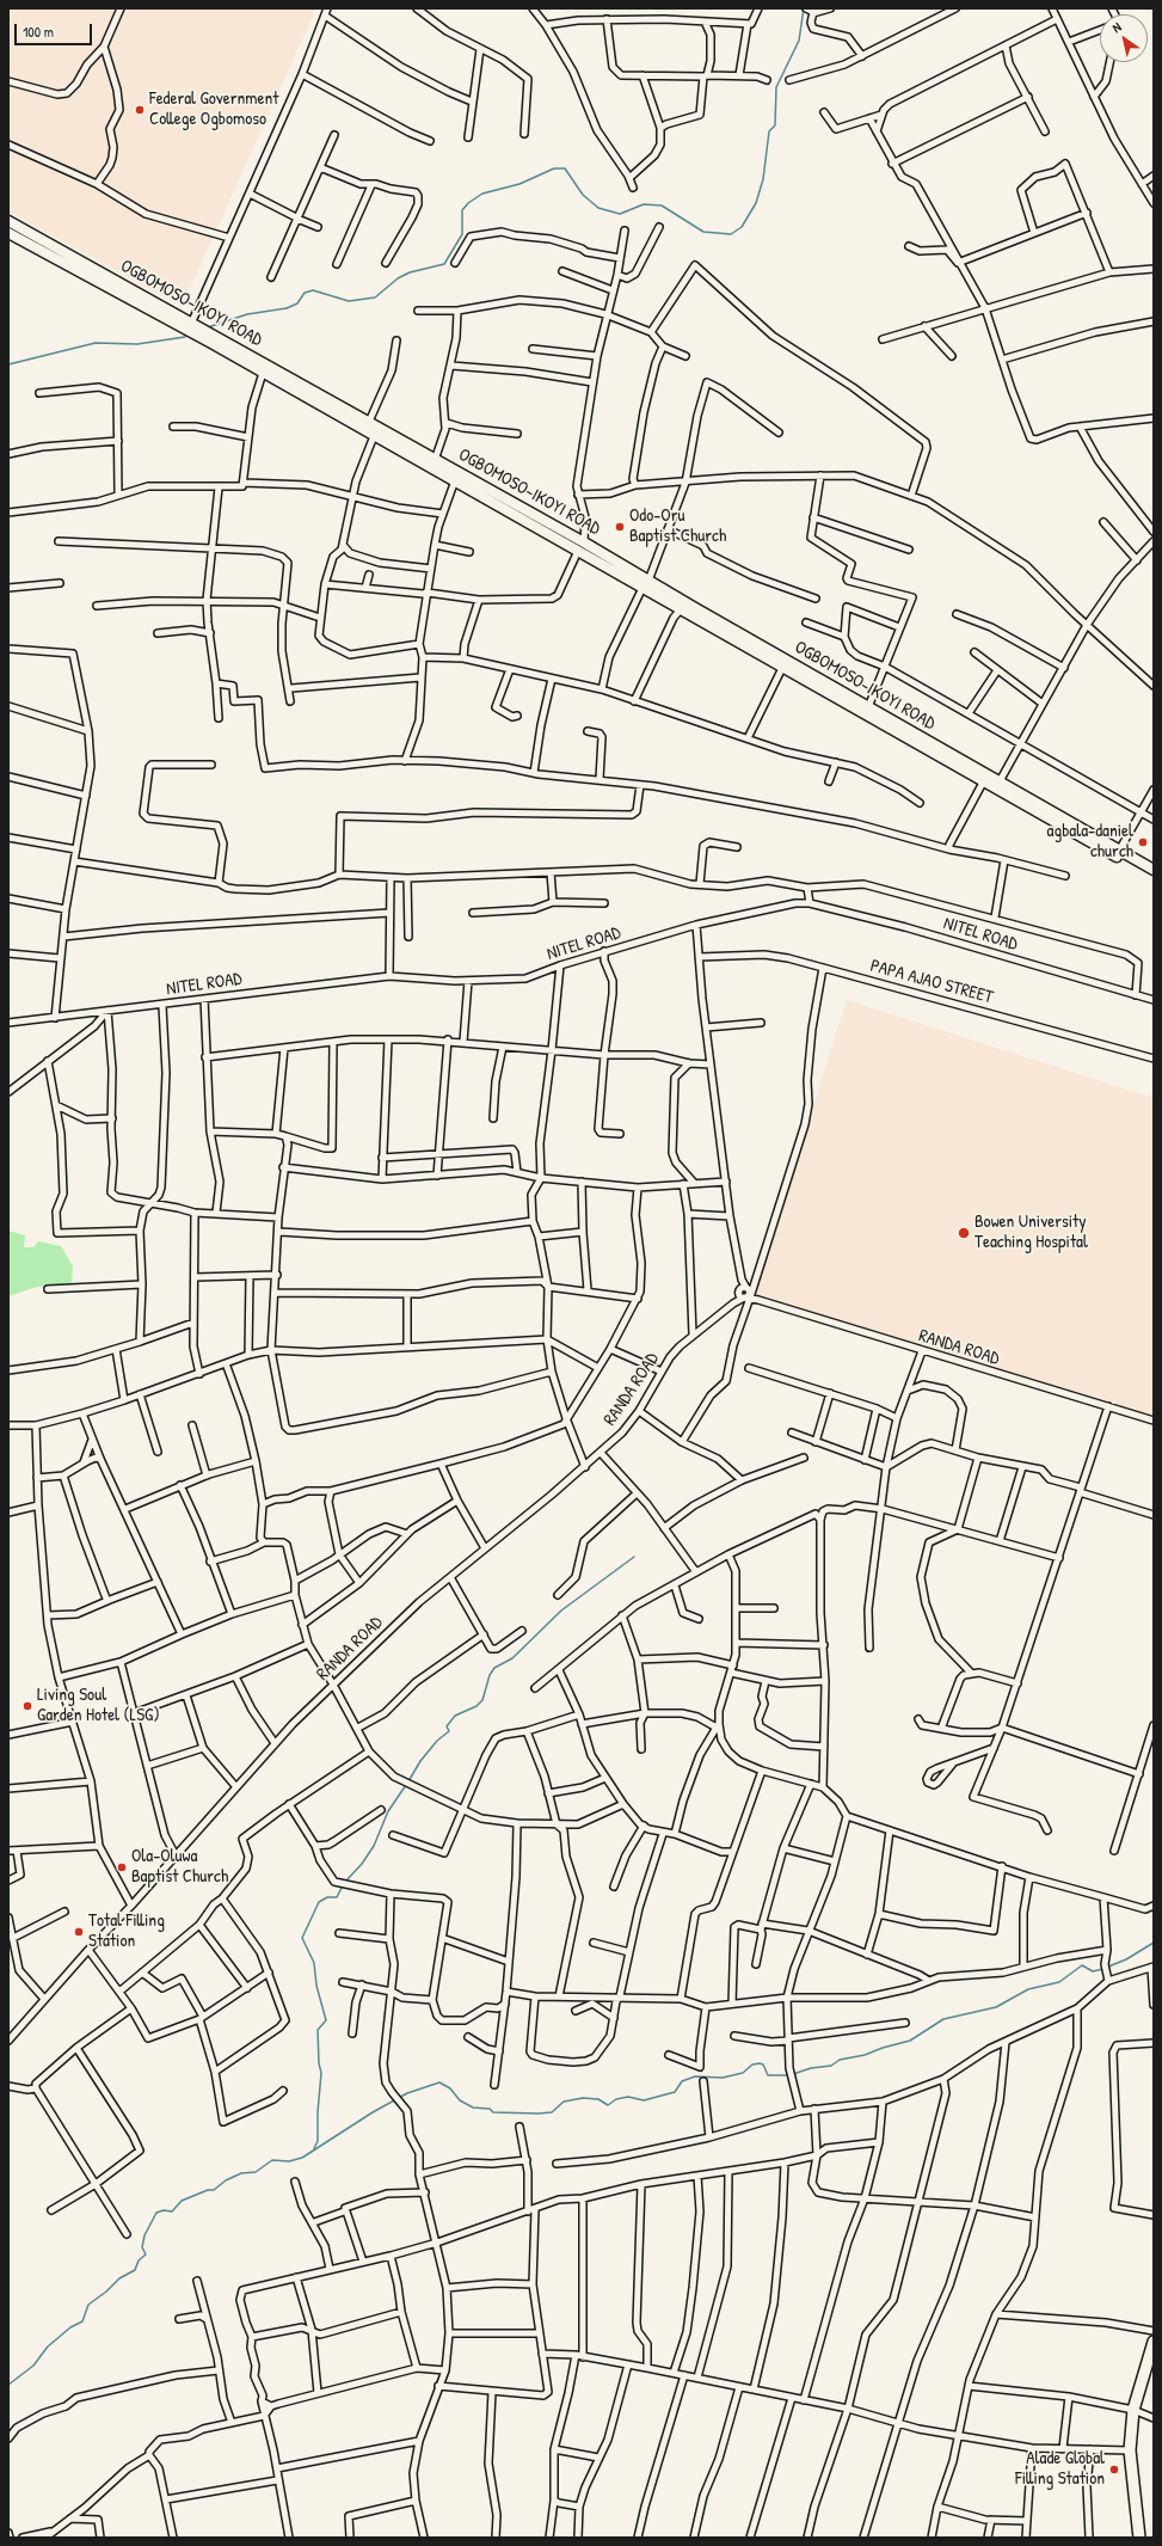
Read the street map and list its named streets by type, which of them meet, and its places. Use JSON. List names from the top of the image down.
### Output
{
  "streets": {
    "main road": ["OGBOMOSO-IKOYI ROAD"],
    "street": ["NITEL ROAD", "PAPA AJAO STREET", "RANDA ROAD"]
  },
  "places": [
    "Federal Government College Ogbomoso",
    "Odo-Oru Baptist Church",
    "agbala-daniel church",
    "Bowen University Teaching Hospital",
    "Living Soul Garden Hotel (LSG)",
    "Ola-Oluwa Baptist Church",
    "Total Filling Station",
    "Alade Global Filling Station"
  ],
  "scale_bar": "100 m",
  "north": "top left"
}
